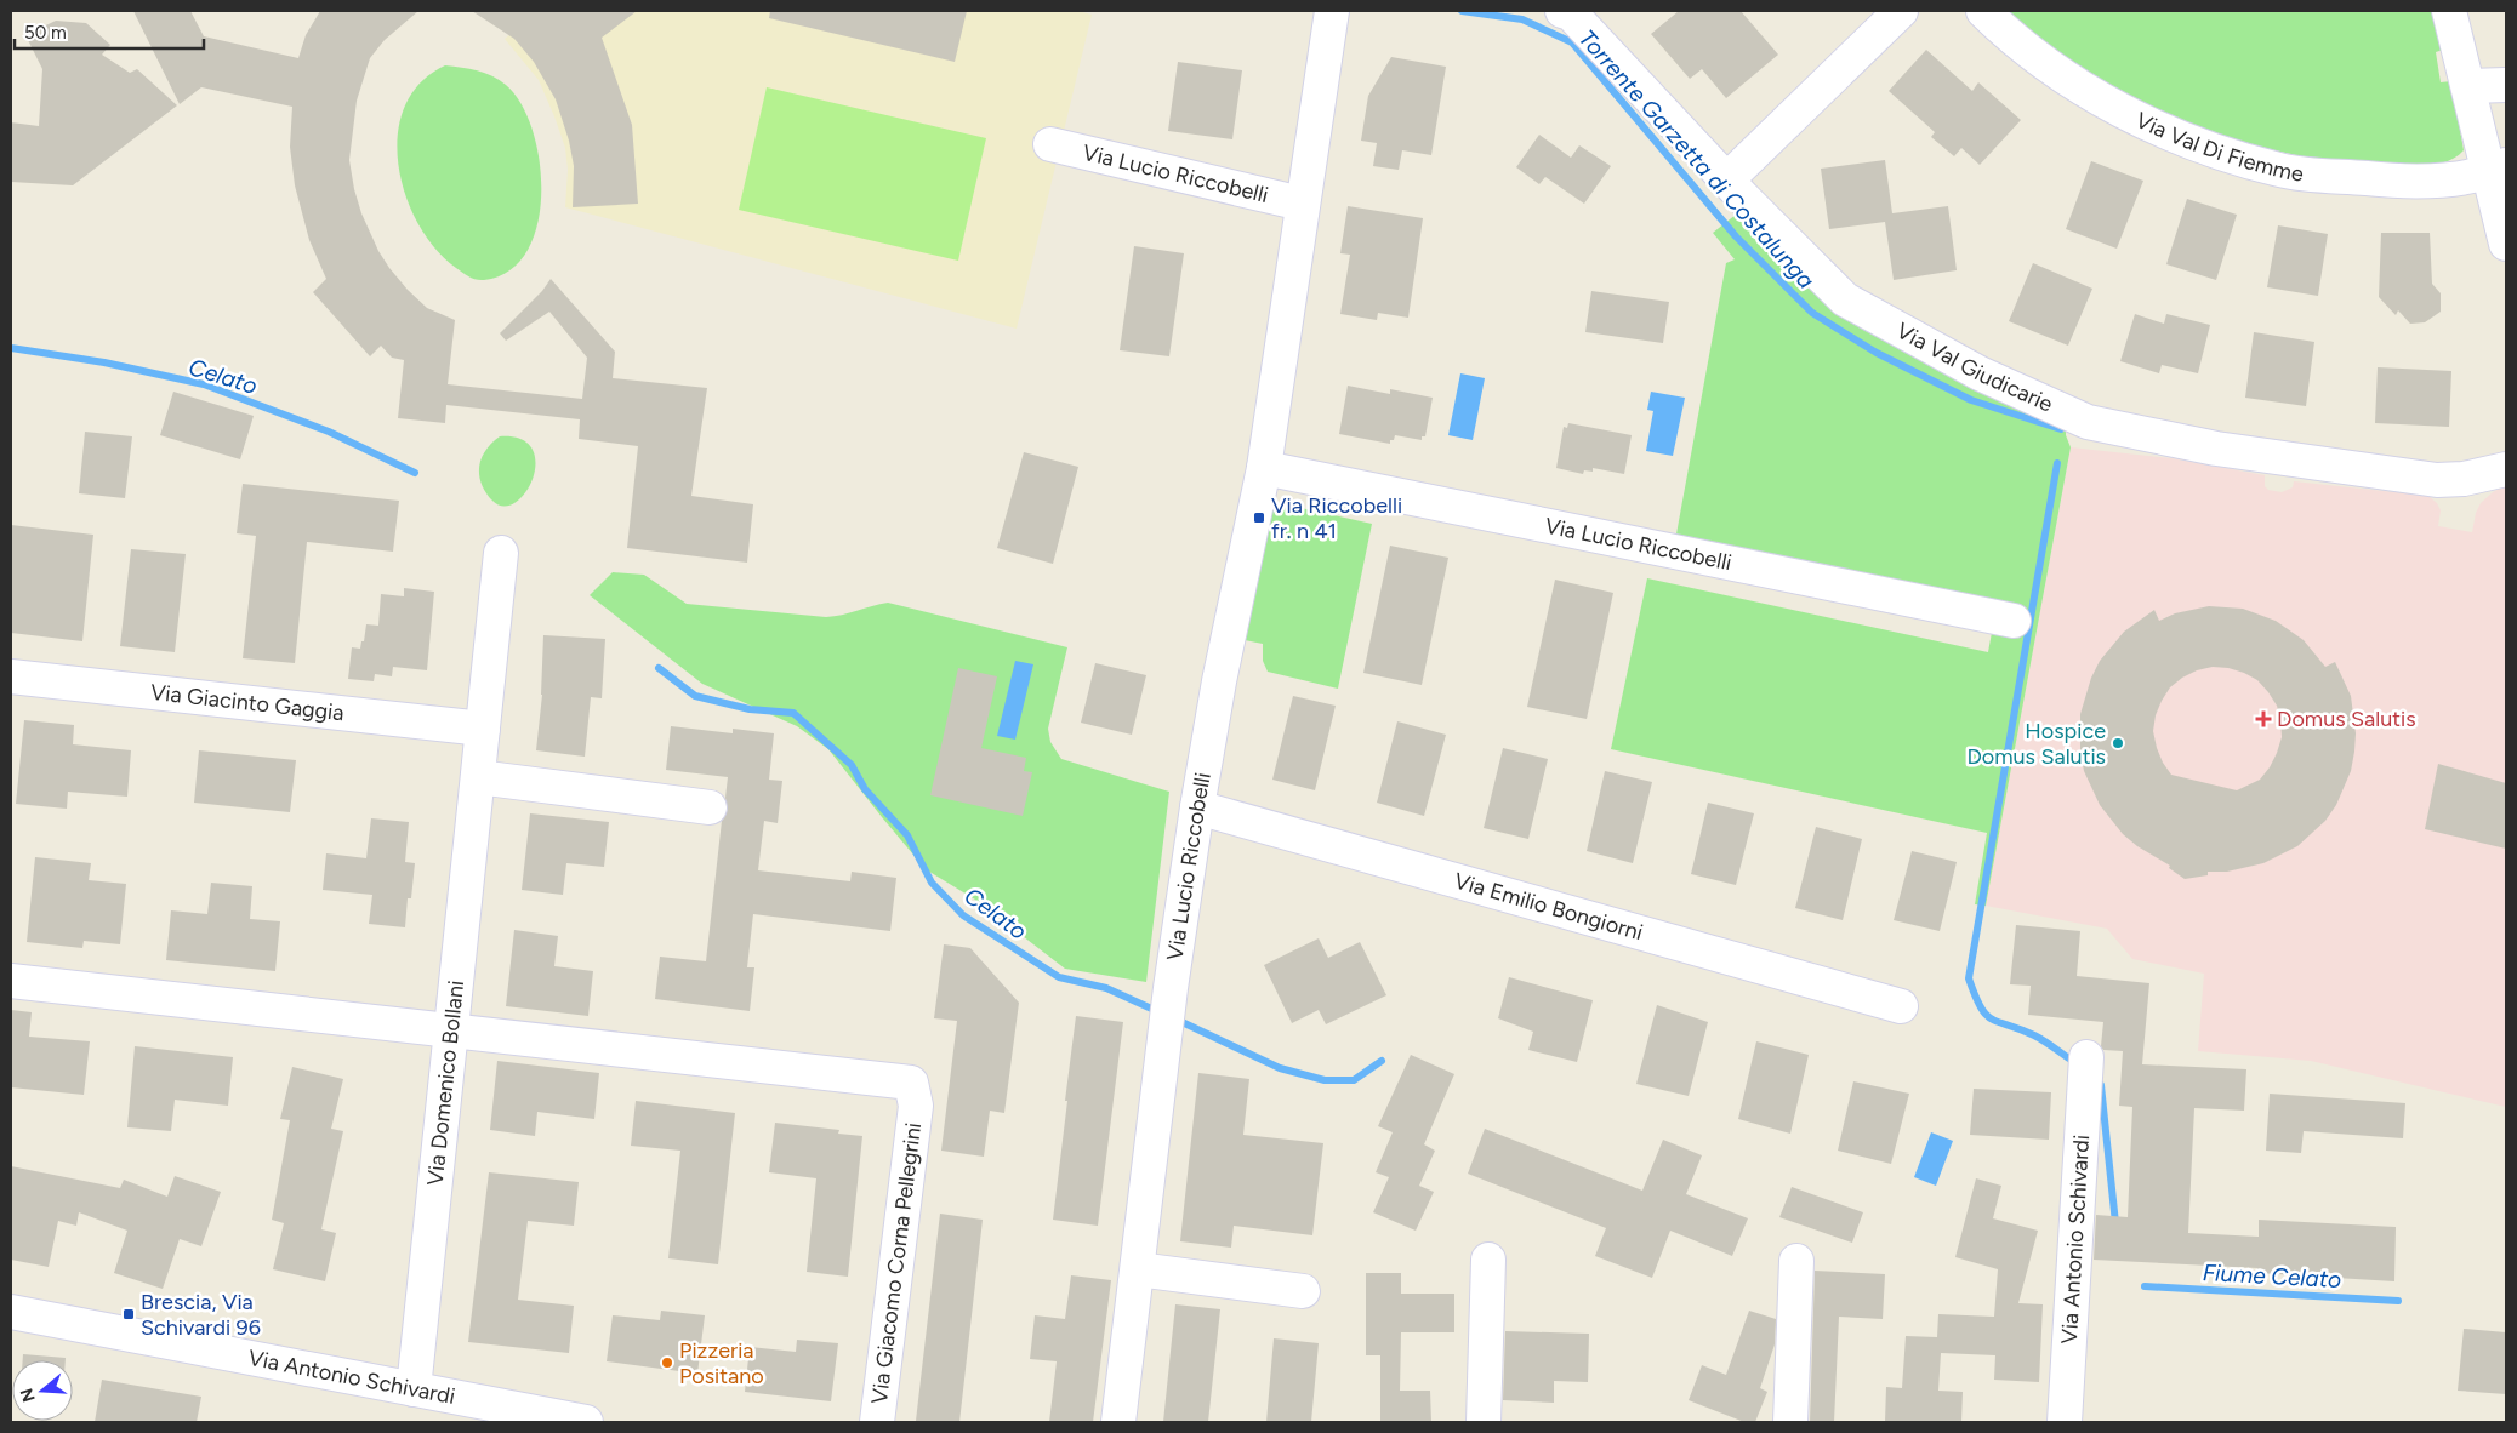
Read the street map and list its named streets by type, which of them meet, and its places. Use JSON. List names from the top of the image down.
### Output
{
  "streets": {
    "street": [
      "Via Val Di Fiemme",
      "Via Lucio Riccobelli",
      "Via Val Giudicarie",
      "Via Giacinto Gaggia",
      "Via Emilio Bongiorni",
      "Via Domenico Bollani",
      "Via Antonio Schivardi",
      "Via Giacomo Corna Pellegrini"
    ]
  },
  "crossings": [
    ["Via Lucio Riccobelli", "Via Emilio Bongiorni"],
    ["Via Giacinto Gaggia", "Via Domenico Bollani"],
    ["Via Domenico Bollani", "Via Antonio Schivardi"],
    ["Via Domenico Bollani", "Via Giacomo Corna Pellegrini"]
  ],
  "water": ["Torrente Garzetta di Costalunga", "Celato", "Fiume Celato"],
  "places": {
    "transit": ["Via Riccobelli fr. n 41", "Brescia, Via Schivardi 96"],
    "health": ["Domus Salutis"],
    "other": ["Hospice Domus Salutis", "Pizzeria Positano"]
  },
  "scale_bar": "50 m",
  "north": "left"
}
